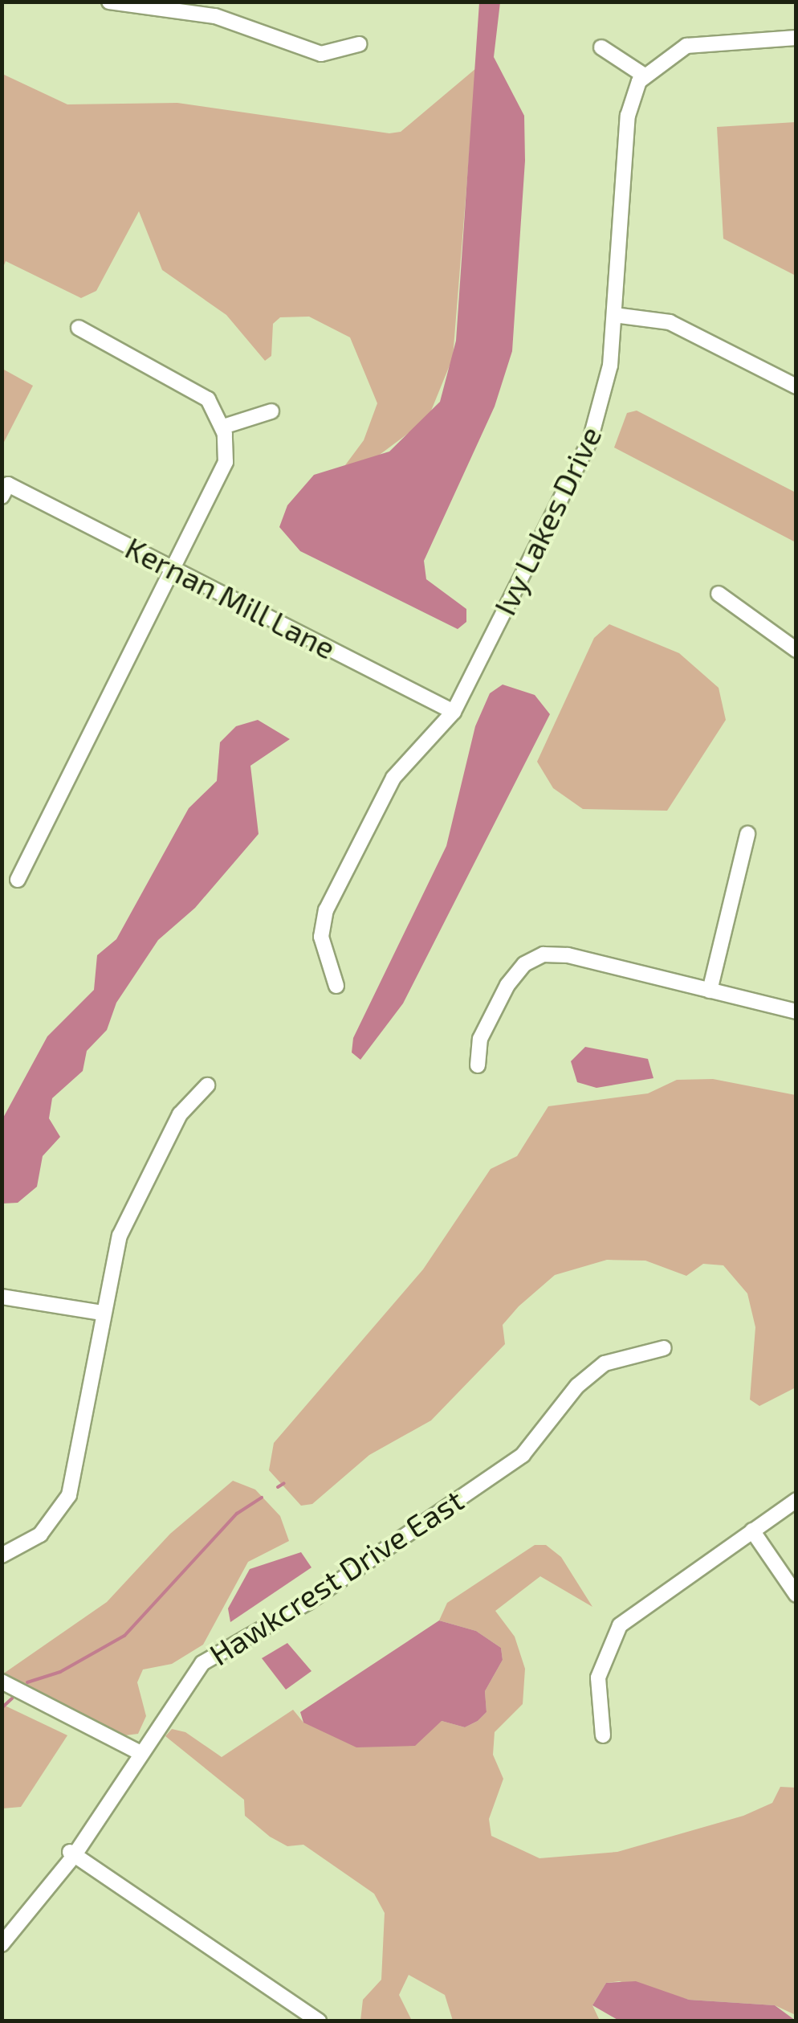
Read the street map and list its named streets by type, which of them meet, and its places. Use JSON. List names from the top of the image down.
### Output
{
  "streets": {
    "street": ["Ivy Lakes Drive", "Kernan Mill Lane", "Hawkcrest Drive East"]
  },
  "crossings": [
    ["Ivy Lakes Drive", "Kernan Mill Lane"]
  ]
}
